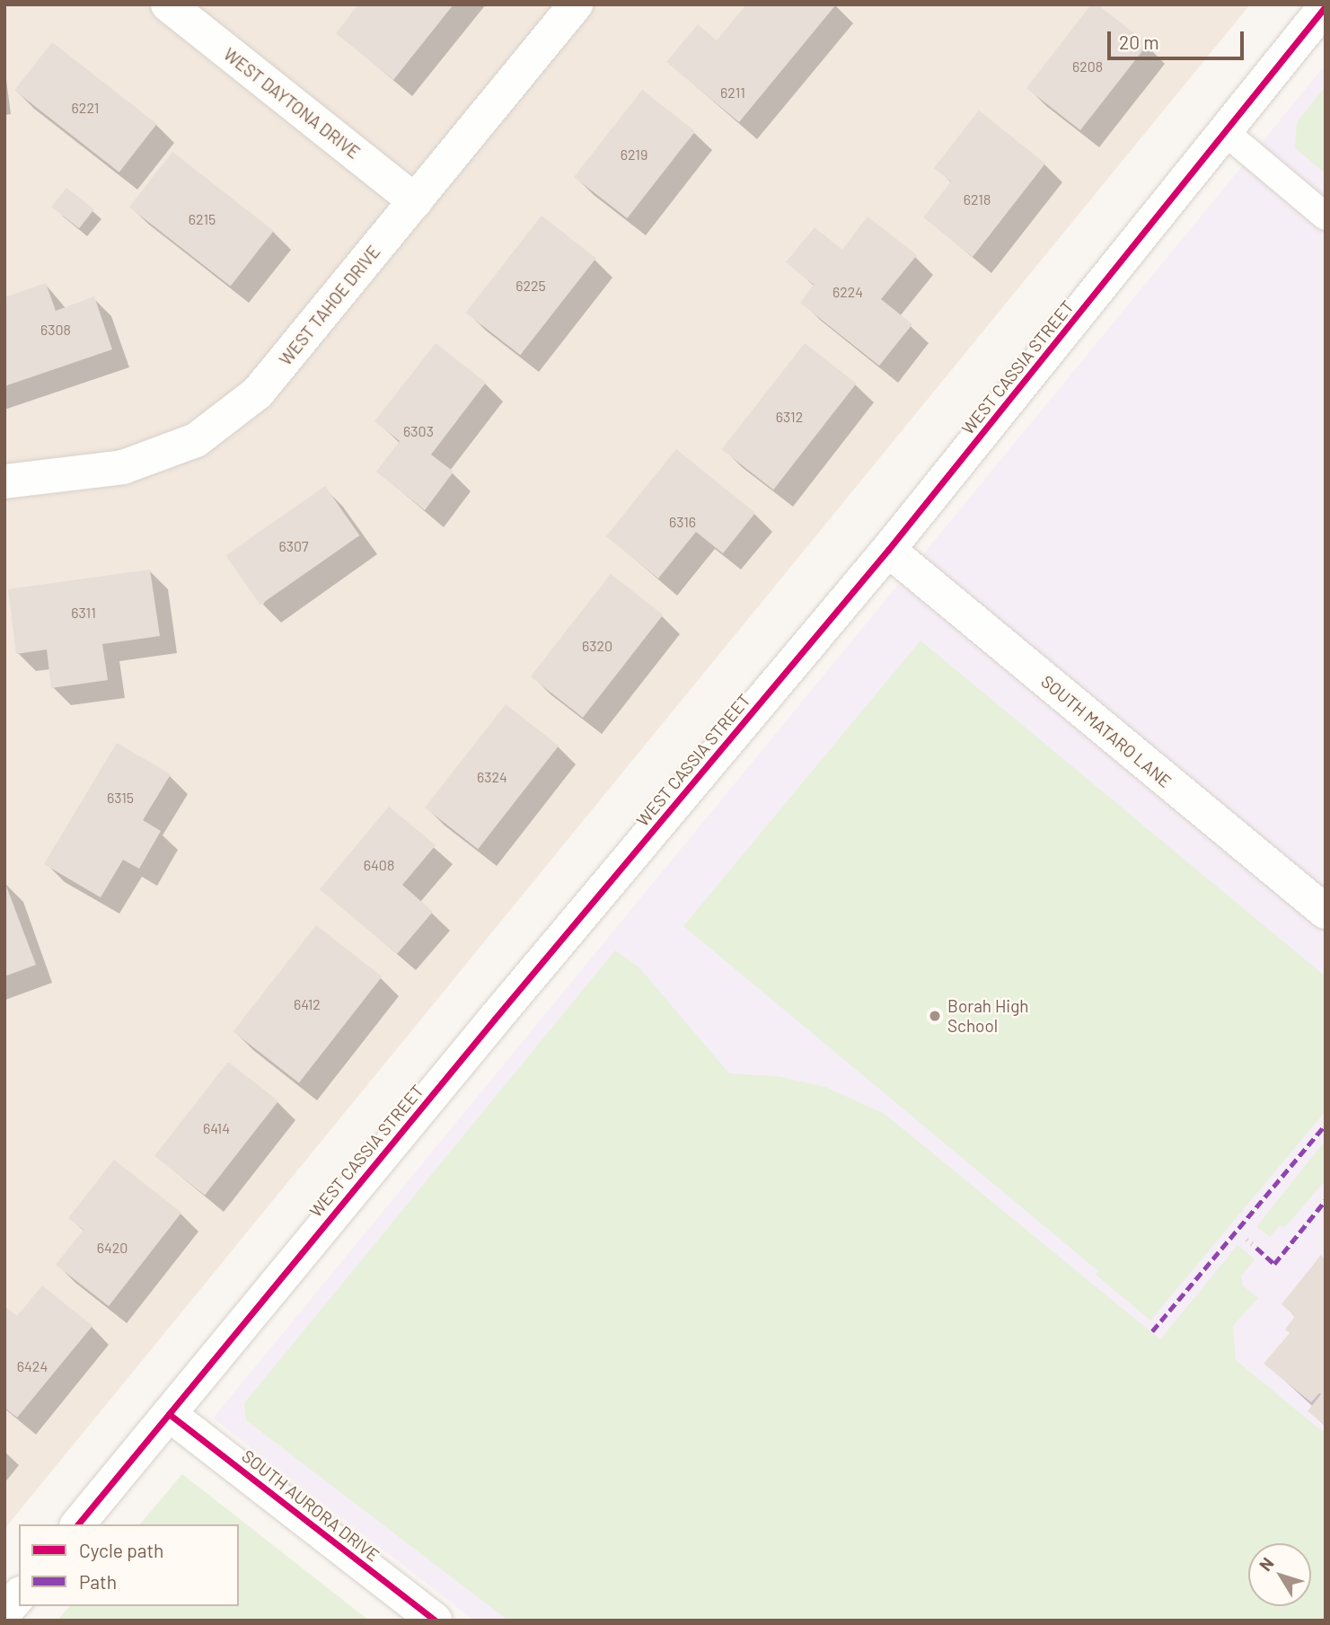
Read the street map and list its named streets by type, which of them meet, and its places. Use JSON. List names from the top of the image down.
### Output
{
  "streets": {
    "street": [
      "WEST DAYTONA DRIVE",
      "WEST TAHOE DRIVE",
      "WEST CASSIA STREET",
      "SOUTH MATARO LANE",
      "SOUTH AURORA DRIVE"
    ]
  },
  "crossings": [
    ["WEST DAYTONA DRIVE", "WEST TAHOE DRIVE"],
    ["WEST CASSIA STREET", "SOUTH MATARO LANE"],
    ["WEST CASSIA STREET", "SOUTH AURORA DRIVE"]
  ],
  "places": ["Borah High School"],
  "house_numbers": [
    "6208",
    "6211",
    "6221",
    "6219",
    "6218",
    "6215",
    "6225",
    "6224",
    "6308",
    "6312",
    "6303",
    "6316",
    "6307",
    "6311",
    "6320",
    "6324",
    "6315",
    "6408",
    "6412",
    "6414",
    "6420",
    "6424"
  ],
  "legend": ["Cycle path", "Path"],
  "scale_bar": "20 m",
  "north": "top left"
}
